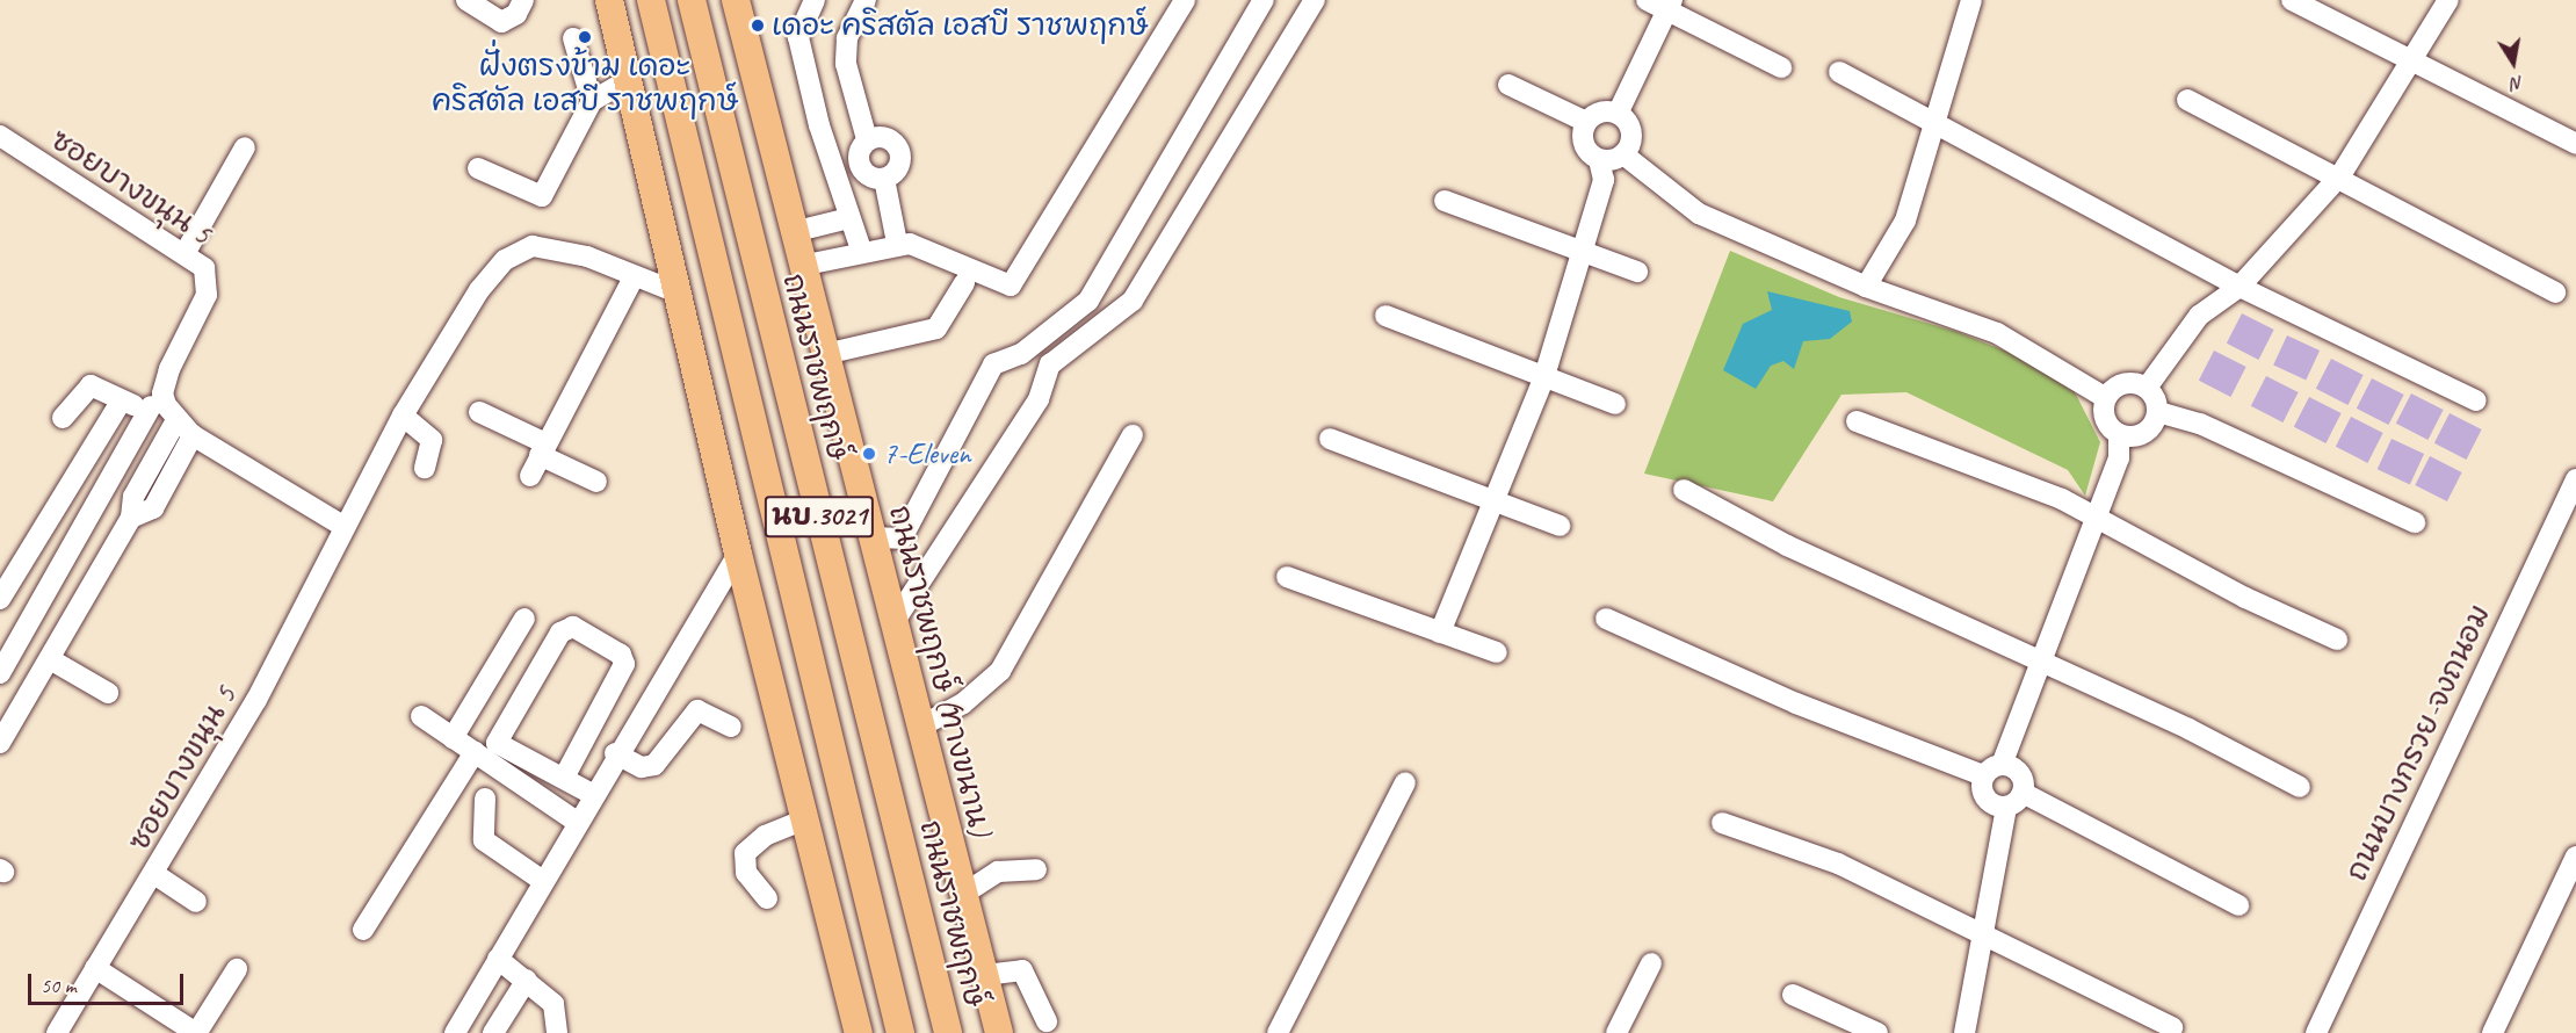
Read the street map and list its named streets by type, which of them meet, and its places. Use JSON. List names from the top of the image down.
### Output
{
  "streets": {
    "main road": ["ถนนราชพฤกษ์", "นบ.3021", "ถนนราชพฤกษ์ (ทางขนาน)"],
    "street": ["ซอยบางขนุน 5", "ถนนบางกรวย-จงถนอม"]
  },
  "crossings": [
    ["ซอยบางขนุน 5", "นบ.3021"]
  ],
  "places": ["เดอะ คริสตัล เอสบี ราชพฤกษ์", "ฝั่งตรงข้าม เดอะ คริสตัล เอสบี ราชพฤกษ์", "7-Eleven"],
  "scale_bar": "50 m",
  "north": "bottom"
}
